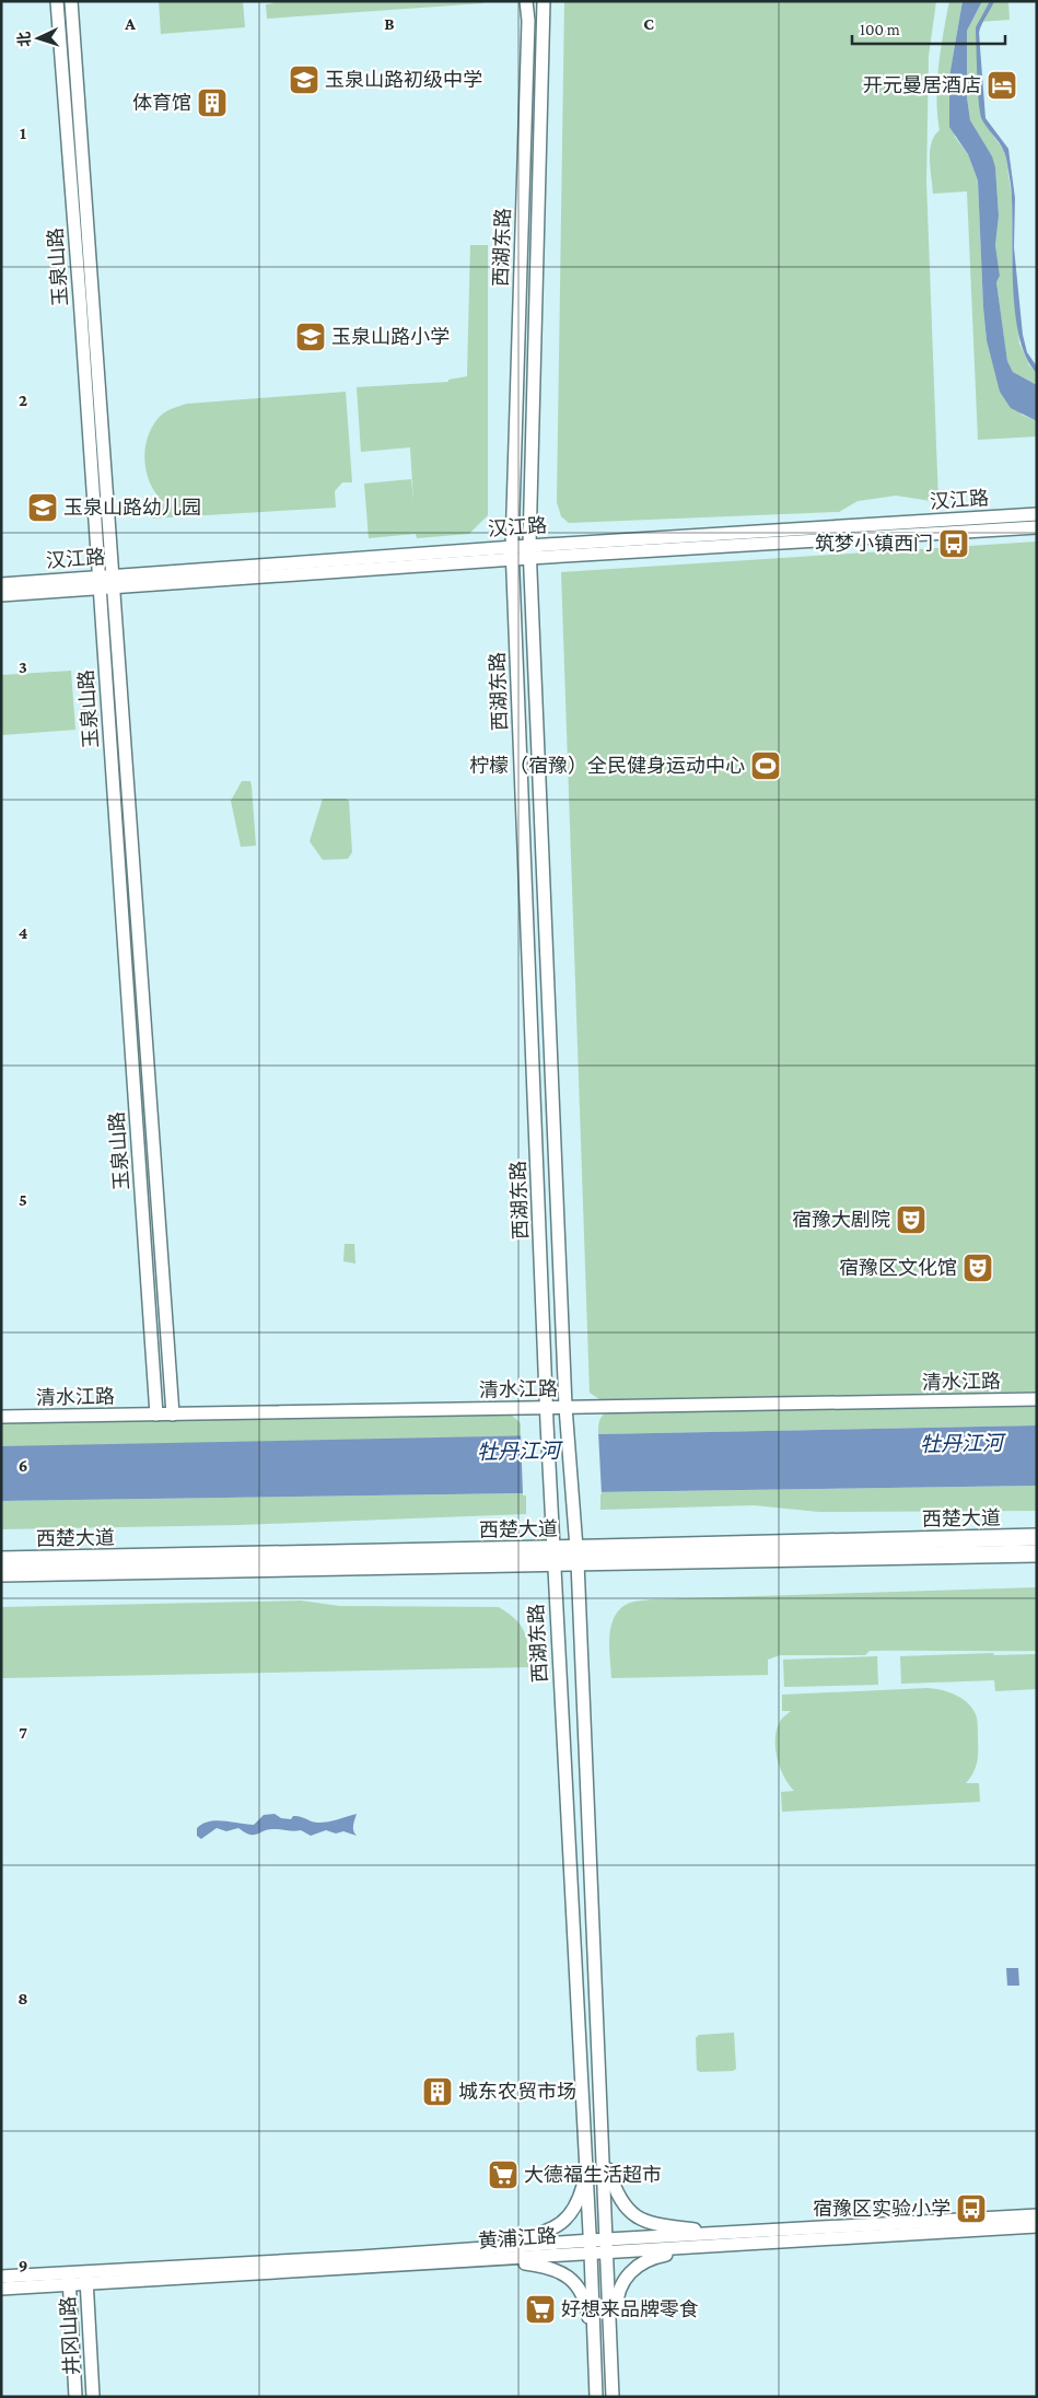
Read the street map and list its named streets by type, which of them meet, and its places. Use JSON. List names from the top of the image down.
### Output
{
  "streets": {
    "highway": ["西楚大道"],
    "street": [
      "西湖东路",
      "玉泉山路",
      "汉江路",
      "清水江路",
      "黄浦江路",
      "井冈山路"
    ]
  },
  "crossings": [
    ["西湖东路", "汉江路"],
    ["西湖东路", "清水江路"],
    ["西湖东路", "西楚大道"],
    ["西湖东路", "黄浦江路"],
    ["玉泉山路", "汉江路"],
    ["玉泉山路", "清水江路"],
    ["黄浦江路", "井冈山路"]
  ],
  "water": ["牡丹江河"],
  "places": {
    "school or university": ["玉泉山路初级中学", "玉泉山路小学", "玉泉山路幼儿园"],
    "hotel": ["开元曼居酒店"],
    "building": ["体育馆", "城东农贸市场"],
    "bus stop": ["筑梦小镇西门", "宿豫区实验小学"],
    "sports": ["柠檬（宿豫）全民健身运动中心"],
    "theatre": ["宿豫大剧院", "宿豫区文化馆"],
    "supermarket": ["大德福生活超市", "好想来品牌零食"]
  },
  "scale_bar": "100 m",
  "north": "left",
  "grid": {
    "columns": ["A", "B", "C"],
    "rows": [
      "1",
      "2",
      "3",
      "4",
      "5",
      "6",
      "7",
      "8",
      "9"
    ]
  }
}
